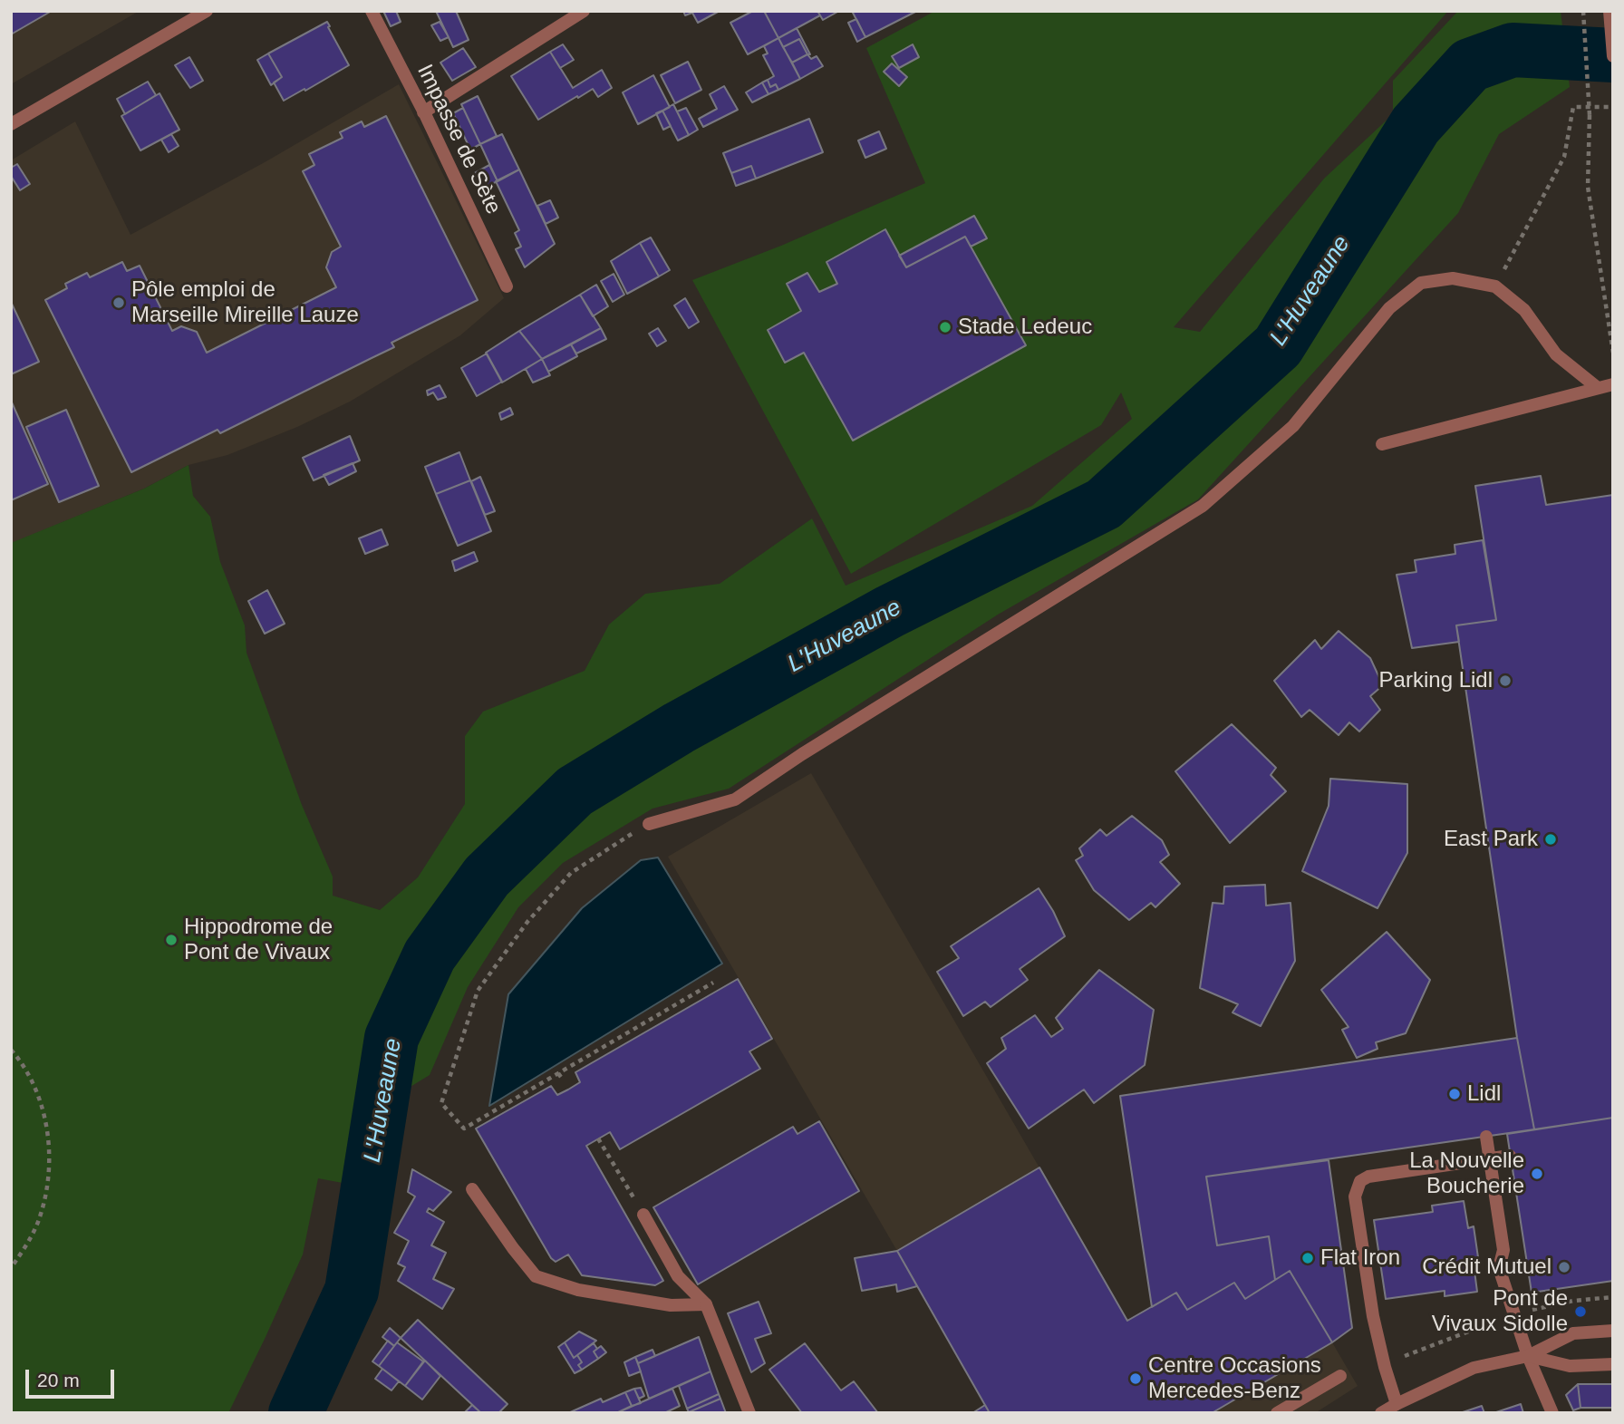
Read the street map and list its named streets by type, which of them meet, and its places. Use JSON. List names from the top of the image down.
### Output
{
  "streets": {
    "street": ["Impasse de Sète"]
  },
  "water": ["L'Huveaune"],
  "places": [
    "Pôle emploi de Marseille Mireille Lauze",
    "Stade Ledeuc",
    "Parking Lidl",
    "East Park",
    "Hippodrome de Pont de Vivaux",
    "Lidl",
    "La Nouvelle Boucherie",
    "Flat Iron",
    "Crédit Mutuel",
    "Pont de Vivaux Sidolle",
    "Centre Occasions Mercedes-Benz"
  ],
  "scale_bar": "20 m"
}
